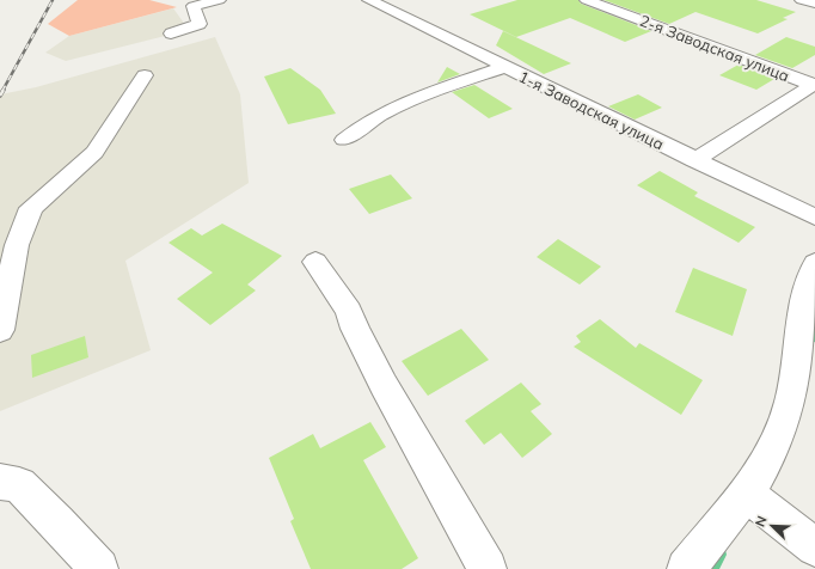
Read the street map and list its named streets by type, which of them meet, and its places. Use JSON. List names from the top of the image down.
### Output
{
  "streets": {
    "street": ["2-я Заводская улица", "1-я Заводская улица"]
  },
  "north": "top left"
}
